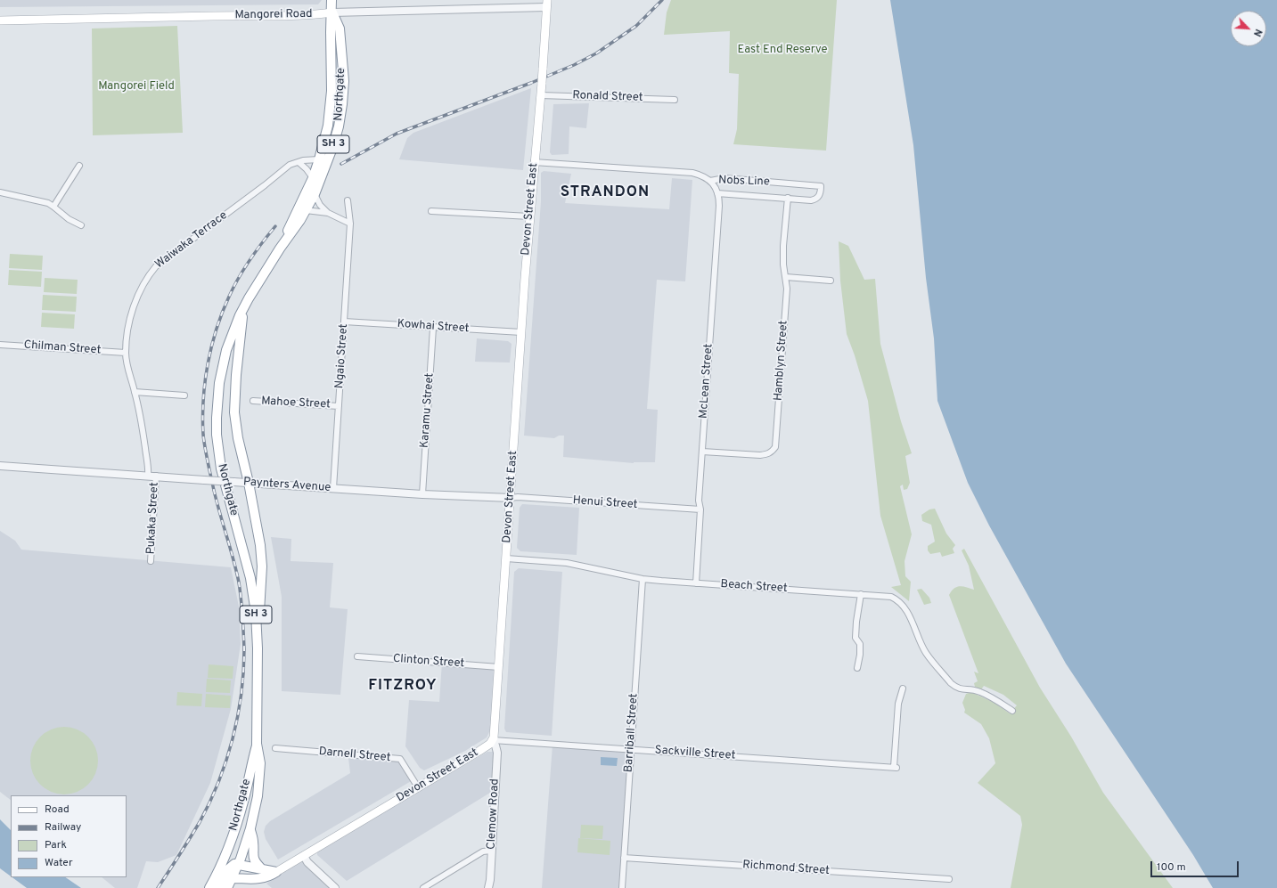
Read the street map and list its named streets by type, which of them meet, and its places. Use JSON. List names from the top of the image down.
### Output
{
  "streets": {
    "highway": ["Northgate", "SH 3"],
    "main road": ["Mangorei Road", "Devon Street East"],
    "street": [
      "Ronald Street",
      "Nobs Line",
      "Waiwaka Terrace",
      "Kowhai Street",
      "Chilman Street",
      "Ngaio Street",
      "Hamblyn Street",
      "McLean Street",
      "Mahoe Street",
      "Karamu Street",
      "Paynters Avenue",
      "Henui Street",
      "Pukaka Street",
      "Beach Street",
      "Clinton Street",
      "Barriball Street",
      "Sackville Street",
      "Darnell Street",
      "Clemow Road",
      "Richmond Street"
    ]
  },
  "crossings": [
    ["Mangorei Road", "Northgate"],
    ["Mangorei Road", "Devon Street East"],
    ["Northgate", "SH 3"],
    ["Northgate", "Waiwaka Terrace"],
    ["Ronald Street", "Devon Street East"],
    ["Nobs Line", "Devon Street East"],
    ["Nobs Line", "Hamblyn Street"],
    ["Nobs Line", "McLean Street"],
    ["Devon Street East", "Kowhai Street"],
    ["Devon Street East", "Paynters Avenue"],
    ["Devon Street East", "Henui Street"],
    ["Devon Street East", "Beach Street"],
    ["Devon Street East", "Clinton Street"],
    ["Devon Street East", "Sackville Street"],
    ["Devon Street East", "Darnell Street"],
    ["Devon Street East", "Clemow Road"],
    ["Waiwaka Terrace", "Chilman Street"],
    ["Waiwaka Terrace", "Paynters Avenue"],
    ["Waiwaka Terrace", "Pukaka Street"],
    ["Kowhai Street", "Ngaio Street"],
    ["Kowhai Street", "Karamu Street"],
    ["Ngaio Street", "Mahoe Street"],
    ["Ngaio Street", "Paynters Avenue"],
    ["Hamblyn Street", "McLean Street"],
    ["McLean Street", "Henui Street"],
    ["McLean Street", "Beach Street"],
    ["Karamu Street", "Paynters Avenue"],
    ["Paynters Avenue", "Henui Street"],
    ["Paynters Avenue", "Pukaka Street"],
    ["Beach Street", "Barriball Street"],
    ["Barriball Street", "Sackville Street"],
    ["Barriball Street", "Richmond Street"],
    ["Sackville Street", "Clemow Road"]
  ],
  "districts": ["STRANDON", "FITZROY"],
  "parks": ["East End Reserve", "Mangorei Field"],
  "legend": [
    "Road",
    "Railway",
    "Park",
    "Water"
  ],
  "scale_bar": "100 m",
  "north": "bottom right"
}
